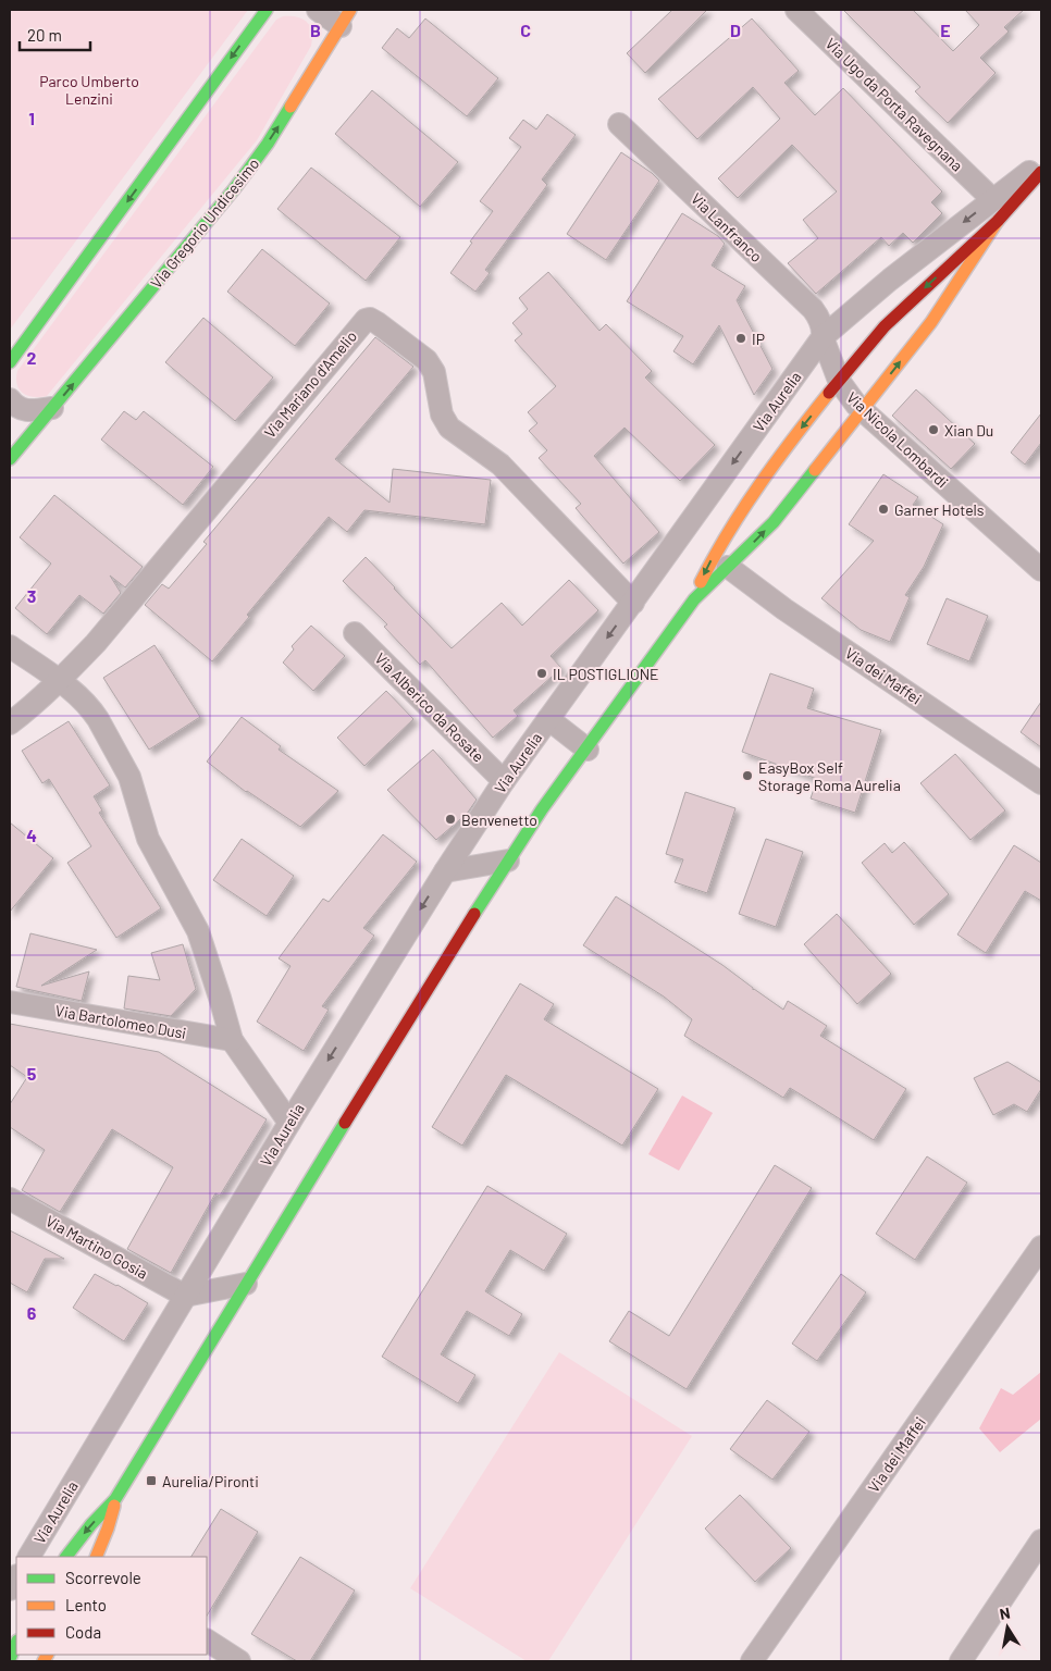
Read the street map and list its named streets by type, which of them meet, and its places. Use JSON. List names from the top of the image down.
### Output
{
  "streets": {
    "main road": ["Via Gregorio Undicesimo"],
    "street": [
      "Via Ugo da Porta Ravegnana",
      "Via Lanfranco",
      "Via Mariano d'Amelio",
      "Via Aurelia",
      "Via Nicola Lombardi",
      "Via dei Maffei",
      "Via Alberico da Rosate",
      "Via Bartolomeo Dusi",
      "Via Martino Gosia"
    ]
  },
  "crossings": [
    ["Via Ugo da Porta Ravegnana", "Via Aurelia"],
    ["Via Lanfranco", "Via Aurelia"],
    ["Via Lanfranco", "Via Nicola Lombardi"],
    ["Via Mariano d'Amelio", "Via Aurelia"],
    ["Via Aurelia", "Via Nicola Lombardi"],
    ["Via Aurelia", "Via Alberico da Rosate"],
    ["Via Aurelia", "Via Martino Gosia"]
  ],
  "one_way": ["Via Gregorio Undicesimo", "Via Aurelia"],
  "parks": ["Parco Umberto Lenzini"],
  "places": {
    "other": [
      "IP",
      "Xian Du",
      "Garner Hotels",
      "IL POSTIGLIONE",
      "EasyBox Self Storage Roma Aurelia",
      "Benvenetto"
    ],
    "transit": ["Aurelia/Pironti"]
  },
  "legend": ["Scorrevole", "Lento", "Coda"],
  "scale_bar": "20 m",
  "north": "top",
  "grid": {
    "columns": [
      "B",
      "C",
      "D",
      "E"
    ],
    "rows": [
      "1",
      "2",
      "3",
      "4",
      "5",
      "6"
    ]
  }
}
